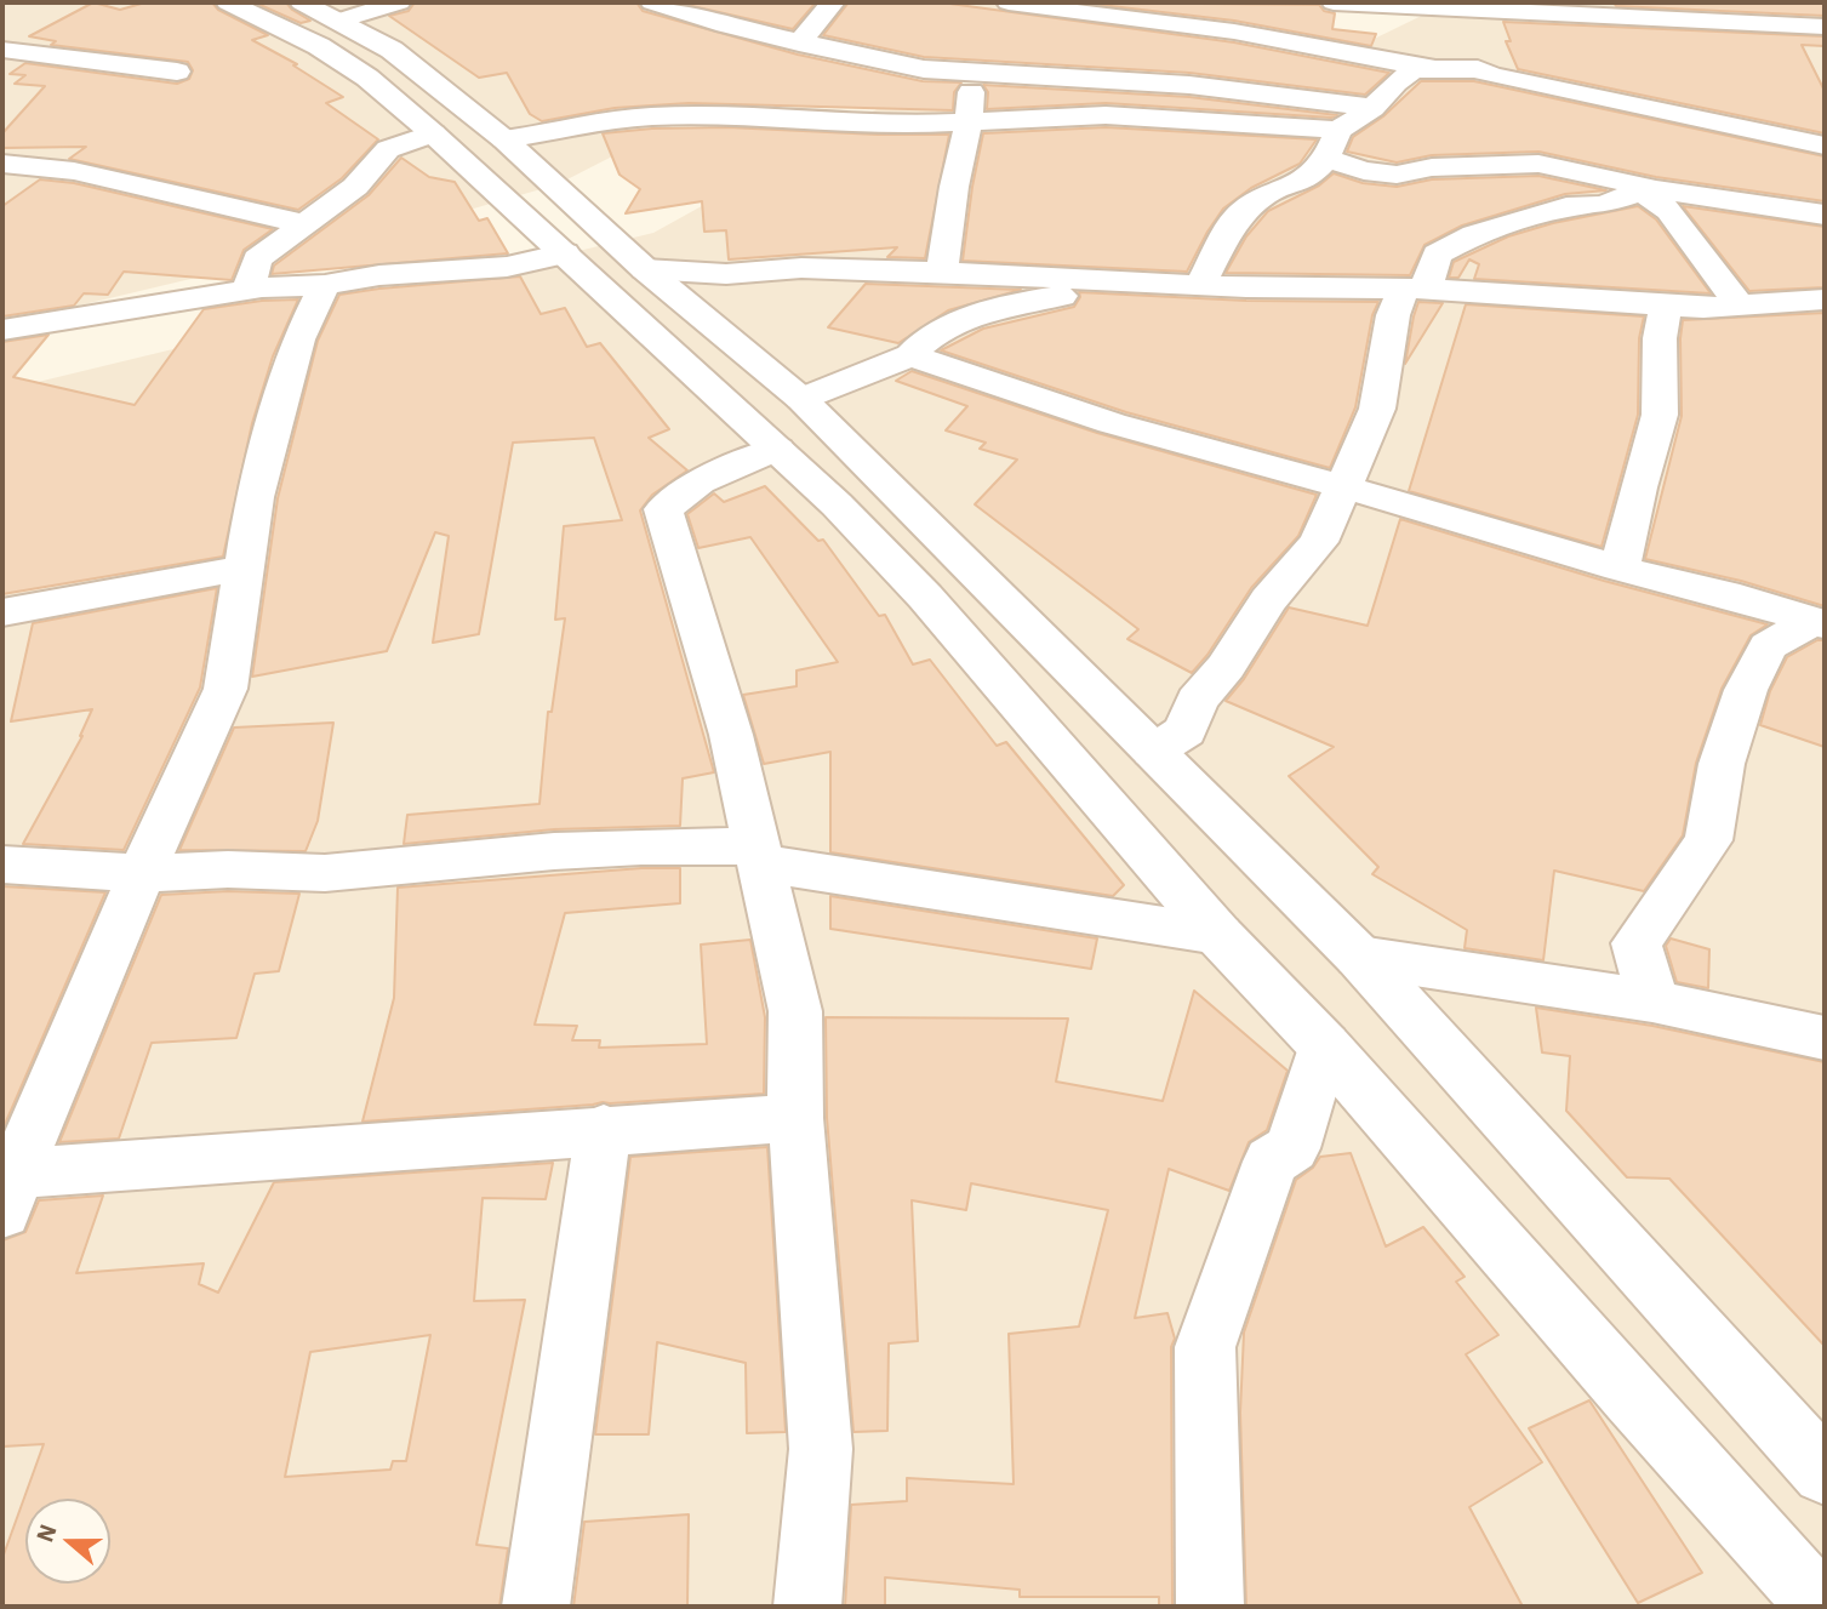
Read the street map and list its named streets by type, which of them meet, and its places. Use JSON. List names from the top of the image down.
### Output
{
  "north": "left"
}
